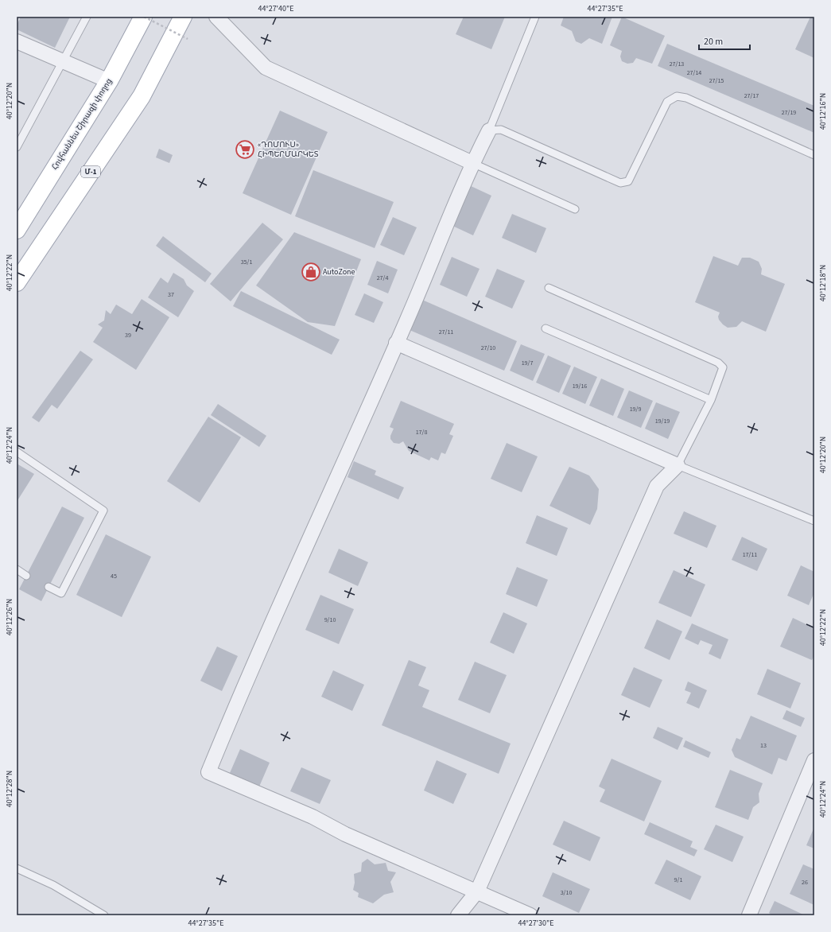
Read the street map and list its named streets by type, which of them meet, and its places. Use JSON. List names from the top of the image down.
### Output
{
  "streets": {
    "main road": ["Հովհաննես Շիրազի փողոց", "Մ-1"]
  },
  "places": {
    "supermarket": ["«ԴՈՄՈՒՍ» ՀԻՊԵՐՄԱՐԿԵՏ"],
    "shop": ["AutoZone"]
  },
  "house_numbers": [
    "27/13",
    "27/14",
    "27/15",
    "27/17",
    "27/19",
    "35/1",
    "27/4",
    "37",
    "27/11",
    "39",
    "27/10",
    "19/7",
    "19/16",
    "19/9",
    "19/19",
    "17/8",
    "17/11",
    "45",
    "9/10",
    "13",
    "9/1",
    "26",
    "3/10"
  ],
  "scale_bar": "20 m",
  "coordinates": [
    "44°27'40\"E",
    "44°27'35\"E",
    "40°12'20\"N",
    "40°12'16\"N",
    "40°12'22\"N",
    "40°12'18\"N",
    "40°12'24\"N",
    "40°12'26\"N",
    "40°12'28\"N",
    "44°27'30\"E"
  ]
}
